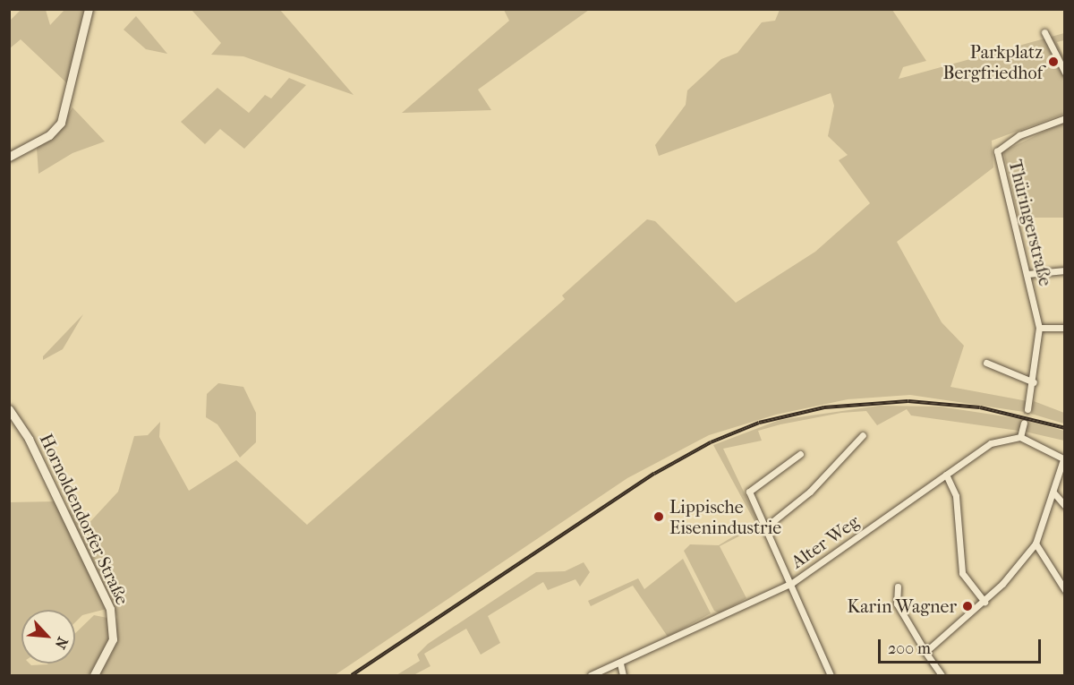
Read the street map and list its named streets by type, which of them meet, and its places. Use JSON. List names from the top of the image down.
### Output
{
  "streets": {
    "street": ["Thüringerstraße", "Hornoldendorfer Straße", "Alter Weg"]
  },
  "places": ["Parkplatz Bergfriedhof", "Lippische Eisenindustrie", "Karin Wagner"],
  "scale_bar": "200 m",
  "north": "bottom right"
}
